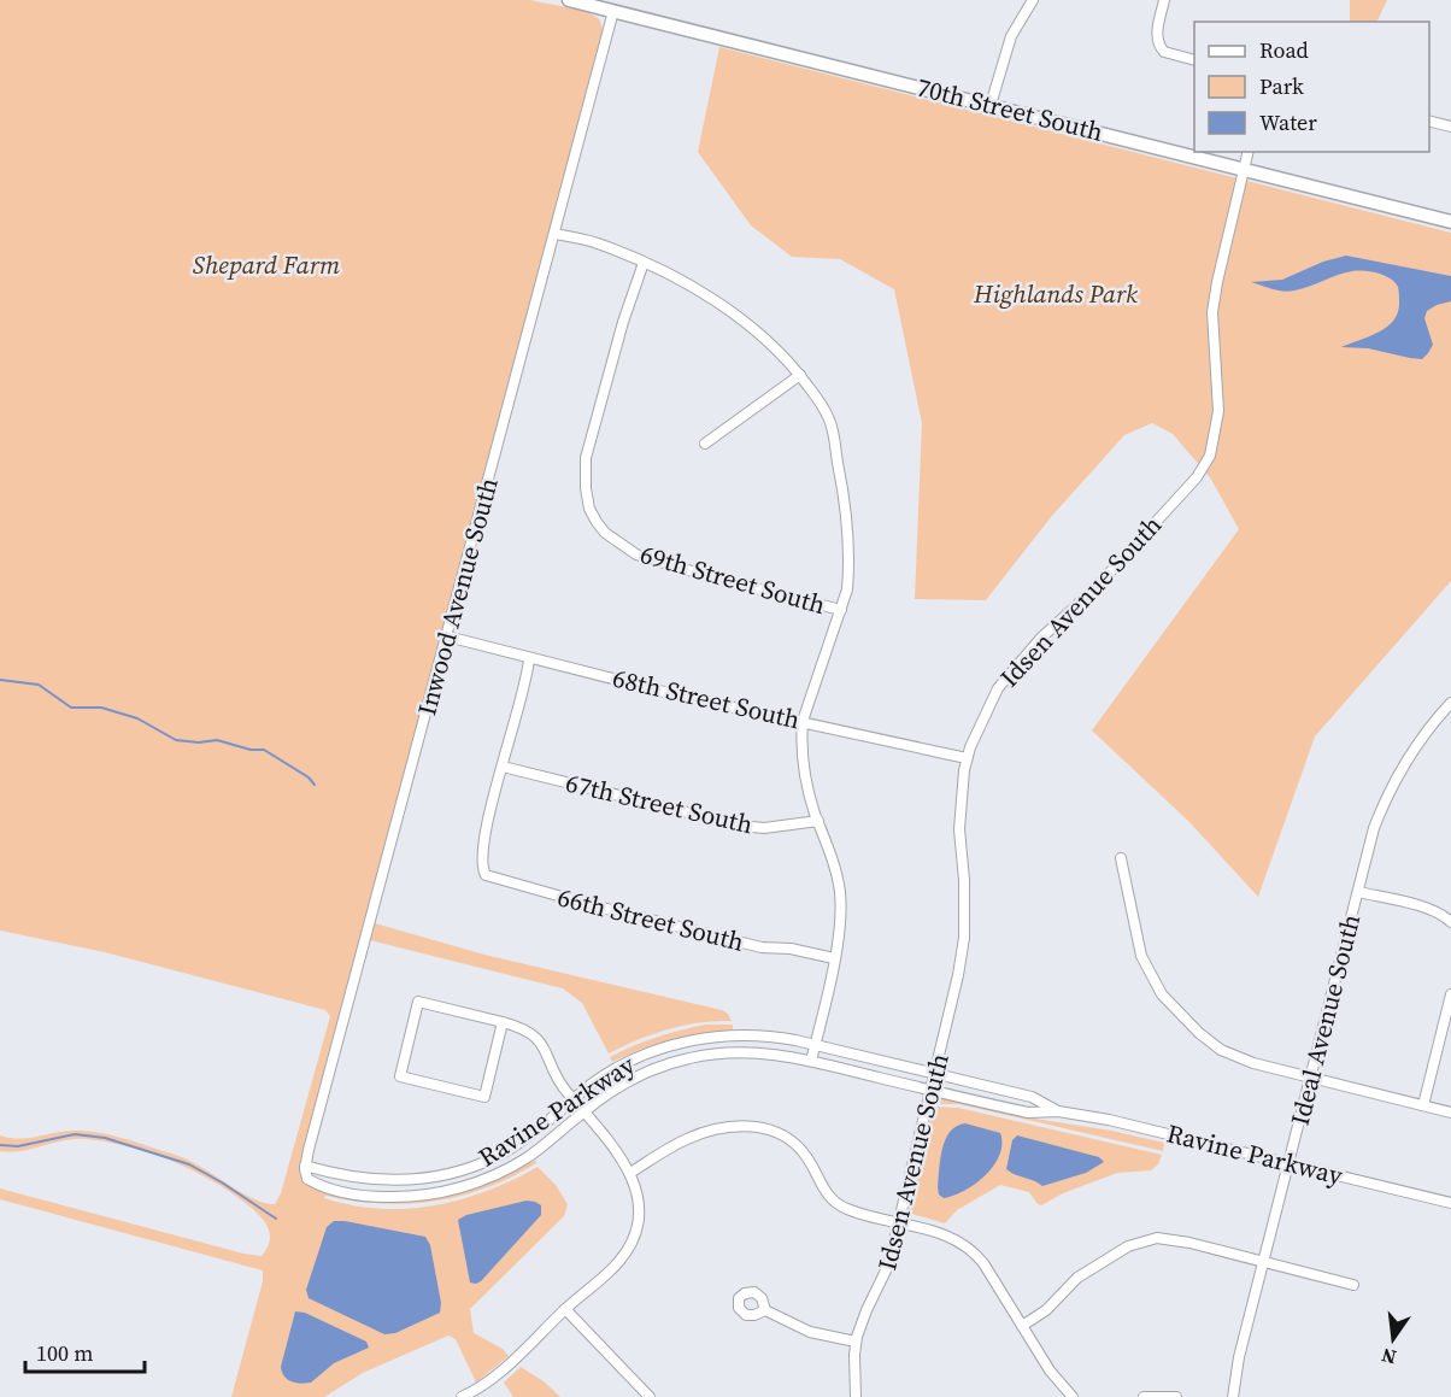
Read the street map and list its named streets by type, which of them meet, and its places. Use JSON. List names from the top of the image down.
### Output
{
  "streets": {
    "main road": ["70th Street South"],
    "street": [
      "69th Street South",
      "Inwood Avenue South",
      "Idsen Avenue South",
      "68th Street South",
      "67th Street South",
      "66th Street South",
      "Ideal Avenue South",
      "Ravine Parkway"
    ]
  },
  "crossings": [
    ["70th Street South", "Inwood Avenue South"],
    ["70th Street South", "Idsen Avenue South"],
    ["Inwood Avenue South", "68th Street South"],
    ["Inwood Avenue South", "Ravine Parkway"],
    ["Idsen Avenue South", "68th Street South"],
    ["Idsen Avenue South", "Ravine Parkway"],
    ["67th Street South", "66th Street South"],
    ["Ideal Avenue South", "Ravine Parkway"]
  ],
  "parks": ["Shepard Farm", "Highlands Park"],
  "legend": ["Road", "Park", "Water"],
  "scale_bar": "100 m",
  "north": "bottom"
}
